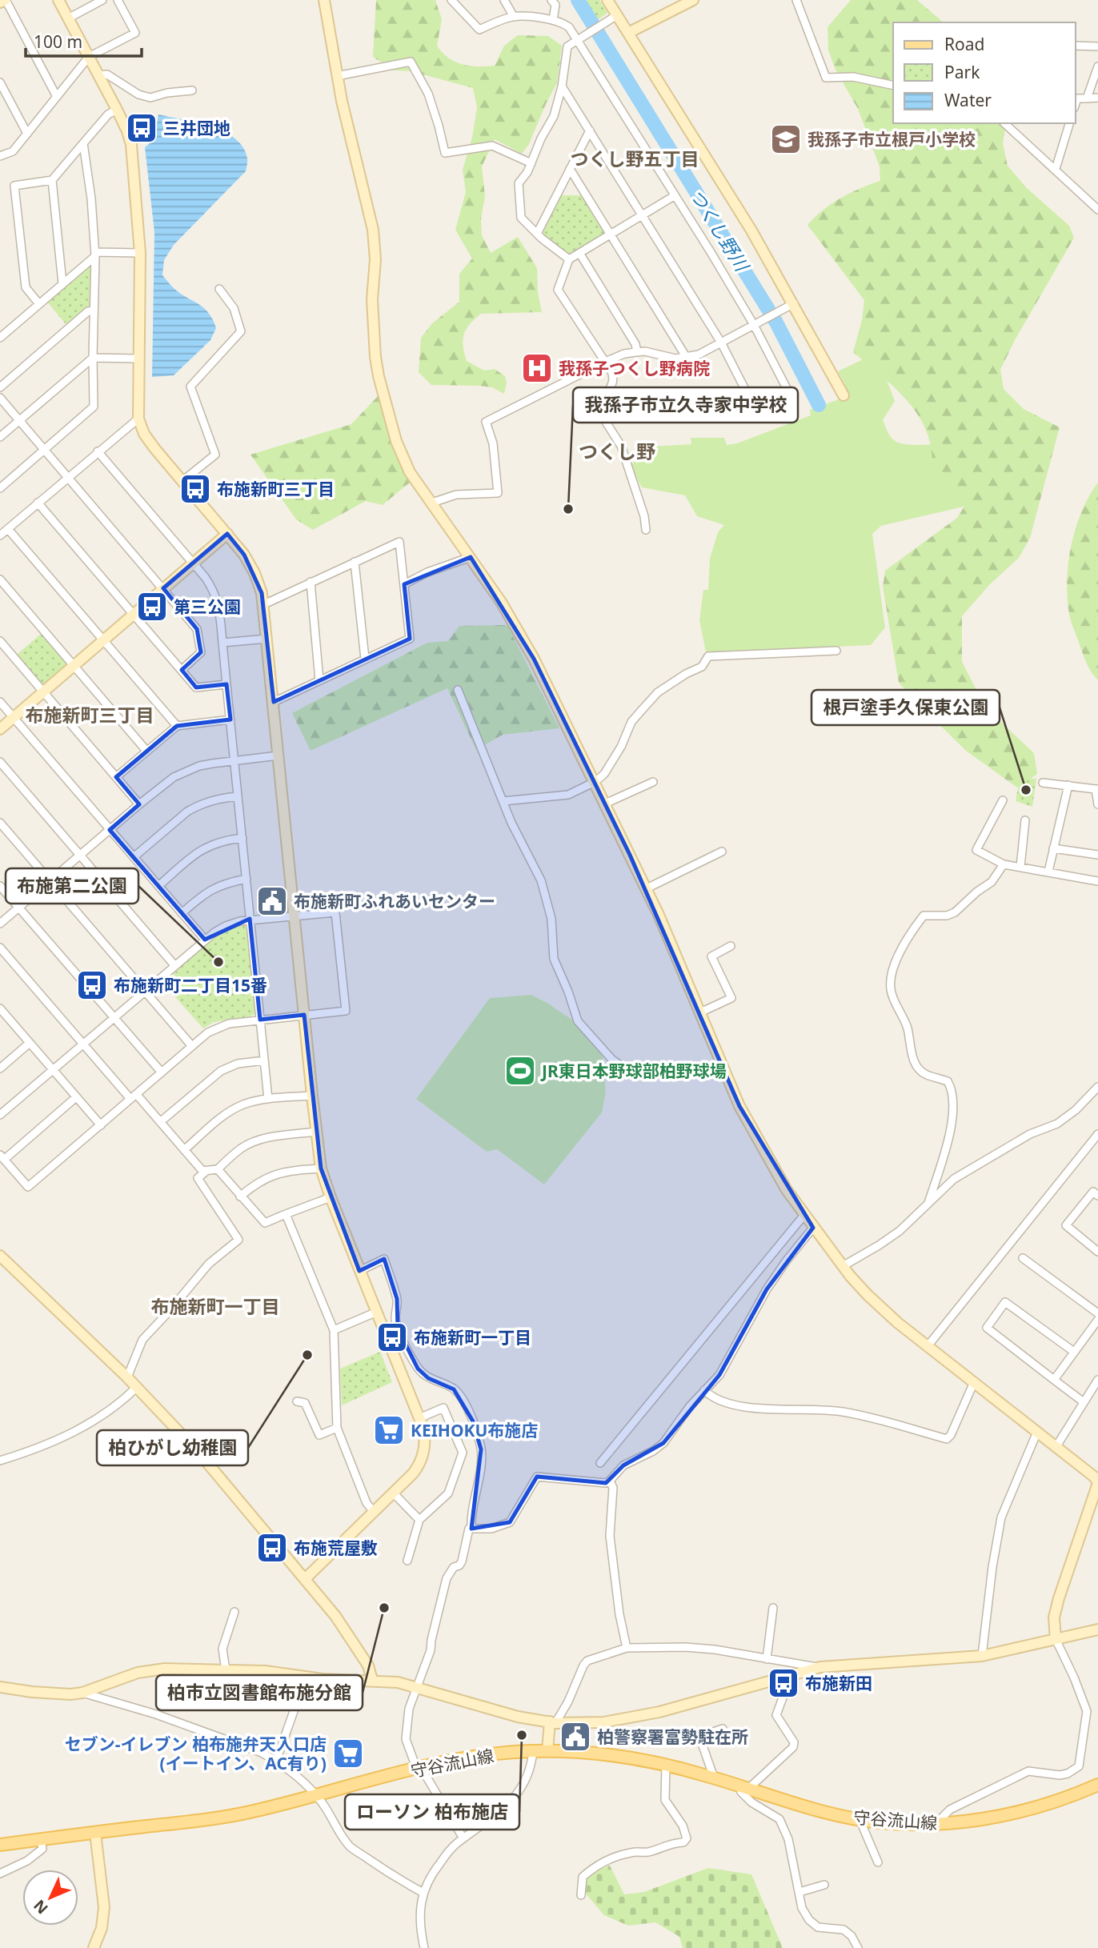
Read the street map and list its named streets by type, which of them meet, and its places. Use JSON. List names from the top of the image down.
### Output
{
  "streets": {
    "main road": ["守谷流山線"]
  },
  "districts": [
    "つくし野五丁目",
    "つくし野",
    "布施新町三丁目",
    "布施新町一丁目"
  ],
  "water": ["つくし野川"],
  "places": {
    "bus stop": [
      "三井団地",
      "布施新町三丁目",
      "第三公園",
      "布施新町二丁目15番",
      "布施新町一丁目",
      "布施荒屋敷",
      "布施新田"
    ],
    "school or university": ["我孫子市立根戸小学校"],
    "hospital": ["我孫子つくし野病院"],
    "other": [
      "我孫子市立久寺家中学校",
      "根戸塗手久保東公園",
      "布施第二公園",
      "柏ひがし幼稚園",
      "柏市立図書館布施分館",
      "ローソン 柏布施店"
    ],
    "public building": ["布施新町ふれあいセンター", "柏警察署富勢駐在所"],
    "sports": ["JR東日本野球部柏野球場"],
    "supermarket": ["KEIHOKU布施店", "セブン-イレブン 柏布施弁天入口店 (イートイン、AC有り)"]
  },
  "legend": ["Road", "Park", "Water"],
  "scale_bar": "100 m",
  "north": "bottom left"
}
